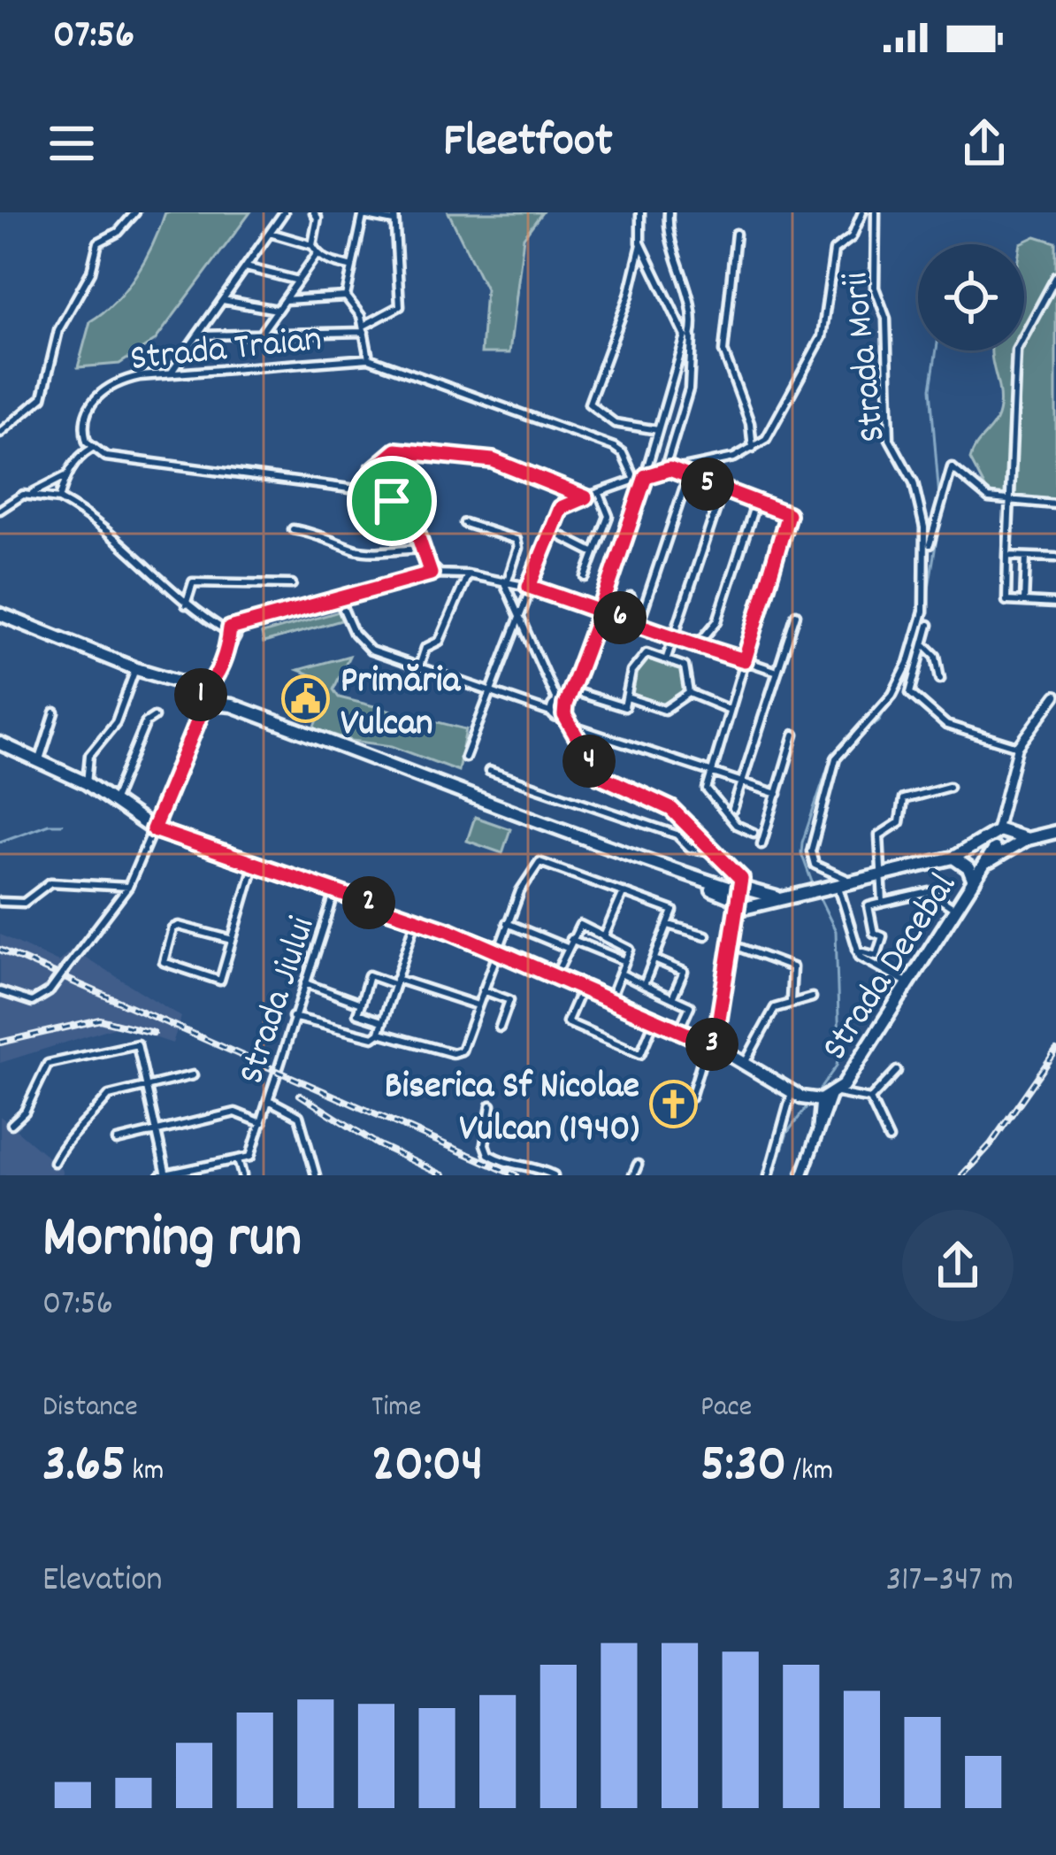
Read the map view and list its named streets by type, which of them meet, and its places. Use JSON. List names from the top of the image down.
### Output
{
  "streets": {
    "main road": ["Strada Decebal"],
    "street": ["Strada Traian", "Strada Morii", "Strada Jiului"]
  },
  "places": {
    "public building": ["Primăria Vulcan"],
    "church": ["Biserica Sf Nicolae Vulcan (1940)"]
  },
  "page": {
    "status": "07:56",
    "header": "Fleetfoot",
    "pins": [
      "5",
      "6",
      "1",
      "4",
      "2",
      "3"
    ],
    "heading": ["Morning run", "07:56"],
    "stats": [
      ["Distance", "3.65 km"],
      ["Time", "20:04"],
      ["Pace", "5:30 /km"]
    ],
    "chart": ["Elevation", "317–347 m"]
  }
}
